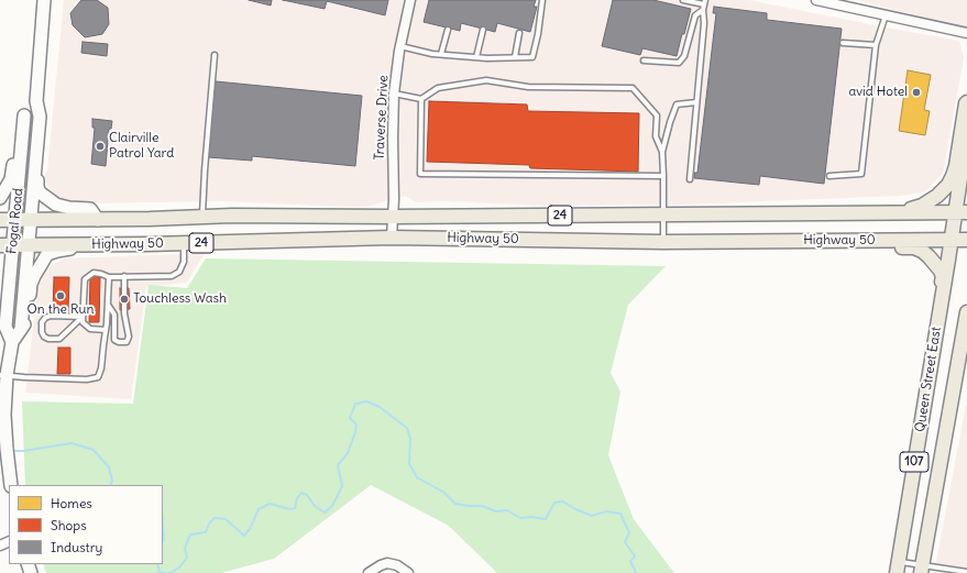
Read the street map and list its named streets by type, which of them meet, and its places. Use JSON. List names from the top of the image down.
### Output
{
  "streets": {
    "main road": [
      "24",
      "Highway 50",
      "Queen Street East",
      "107"
    ],
    "street": ["Traverse Drive", "Fogal Road"]
  },
  "crossings": [
    ["Traverse Drive", "Highway 50"],
    ["Fogal Road", "Highway 50"],
    ["Highway 50", "Queen Street East"]
  ],
  "places": [
    "avid Hotel",
    "Clairville Patrol Yard",
    "On the Run",
    "Touchless Wash"
  ],
  "legend": ["Homes", "Shops", "Industry"]
}
